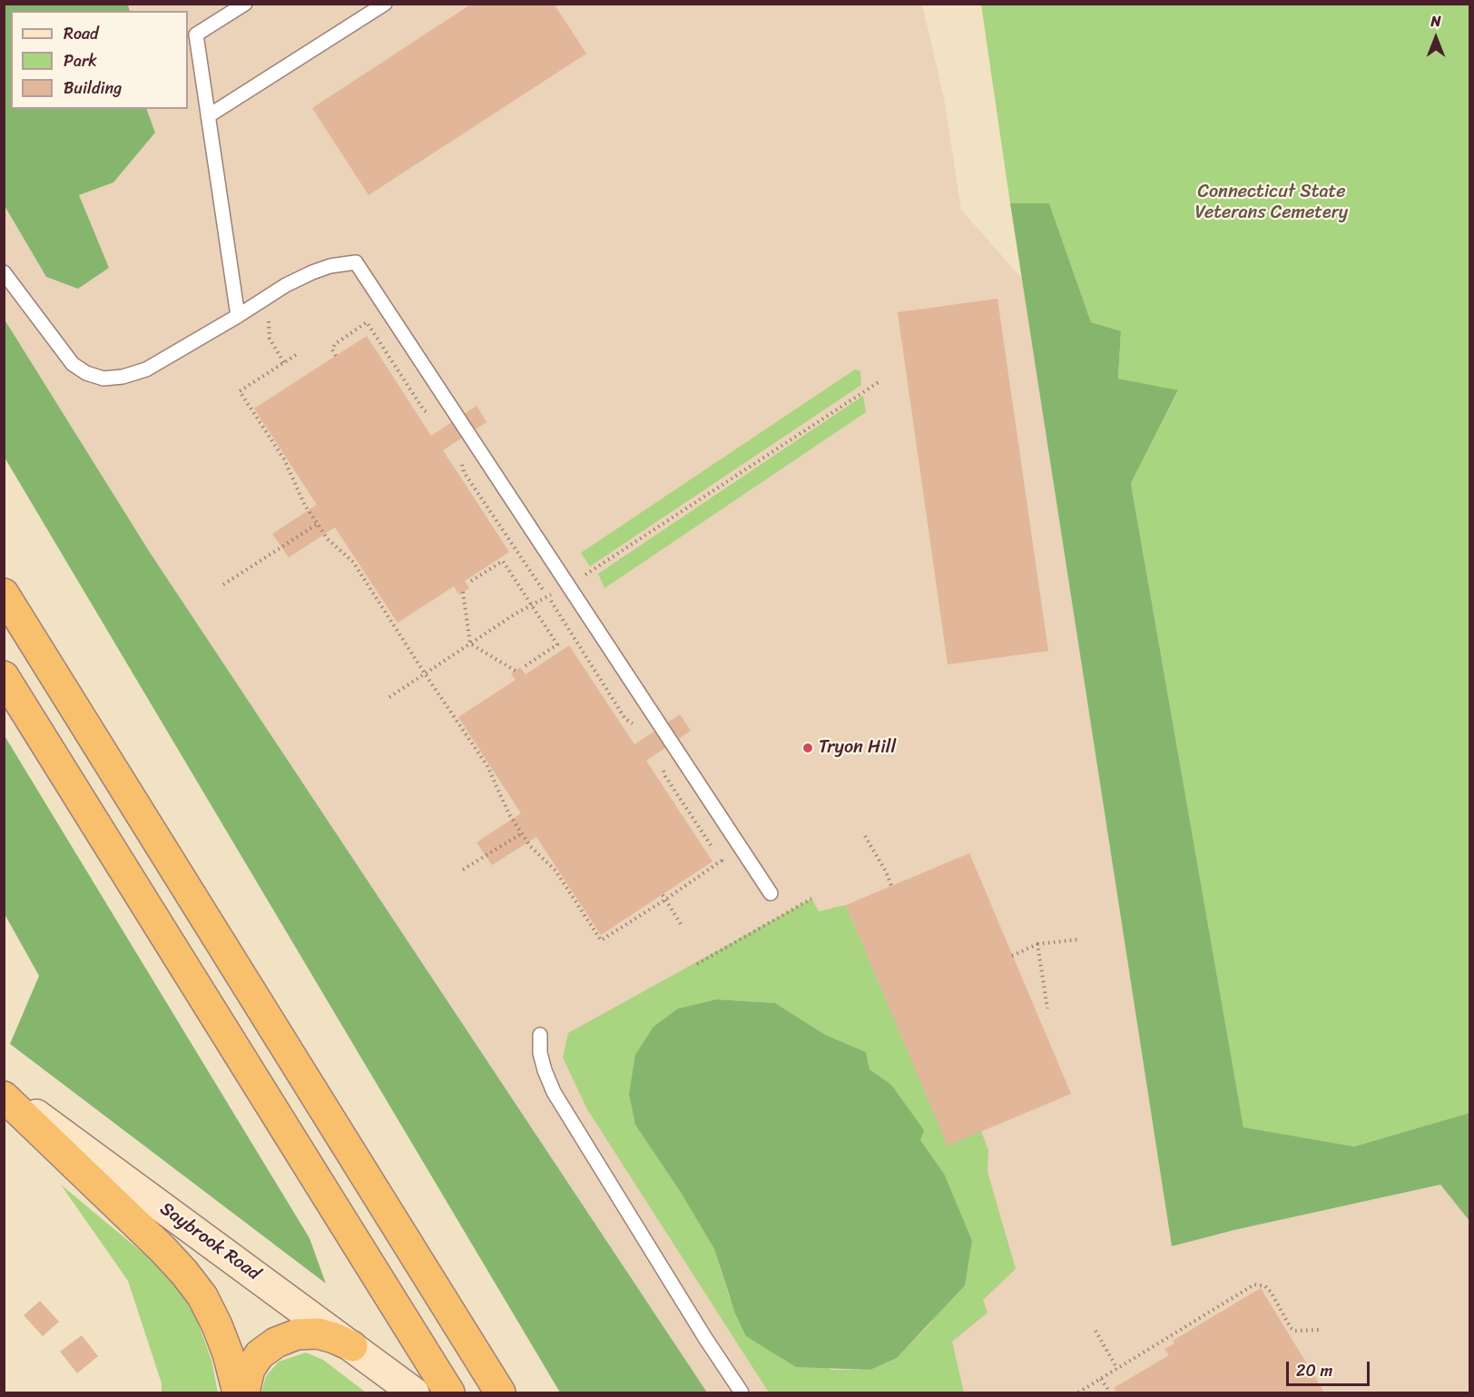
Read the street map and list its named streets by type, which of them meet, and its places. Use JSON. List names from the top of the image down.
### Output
{
  "streets": {
    "main road": ["Saybrook Road"]
  },
  "parks": ["Connecticut State Veterans Cemetery"],
  "places": ["Tryon Hill"],
  "legend": ["Road", "Park", "Building"],
  "scale_bar": "20 m",
  "north": "top"
}
